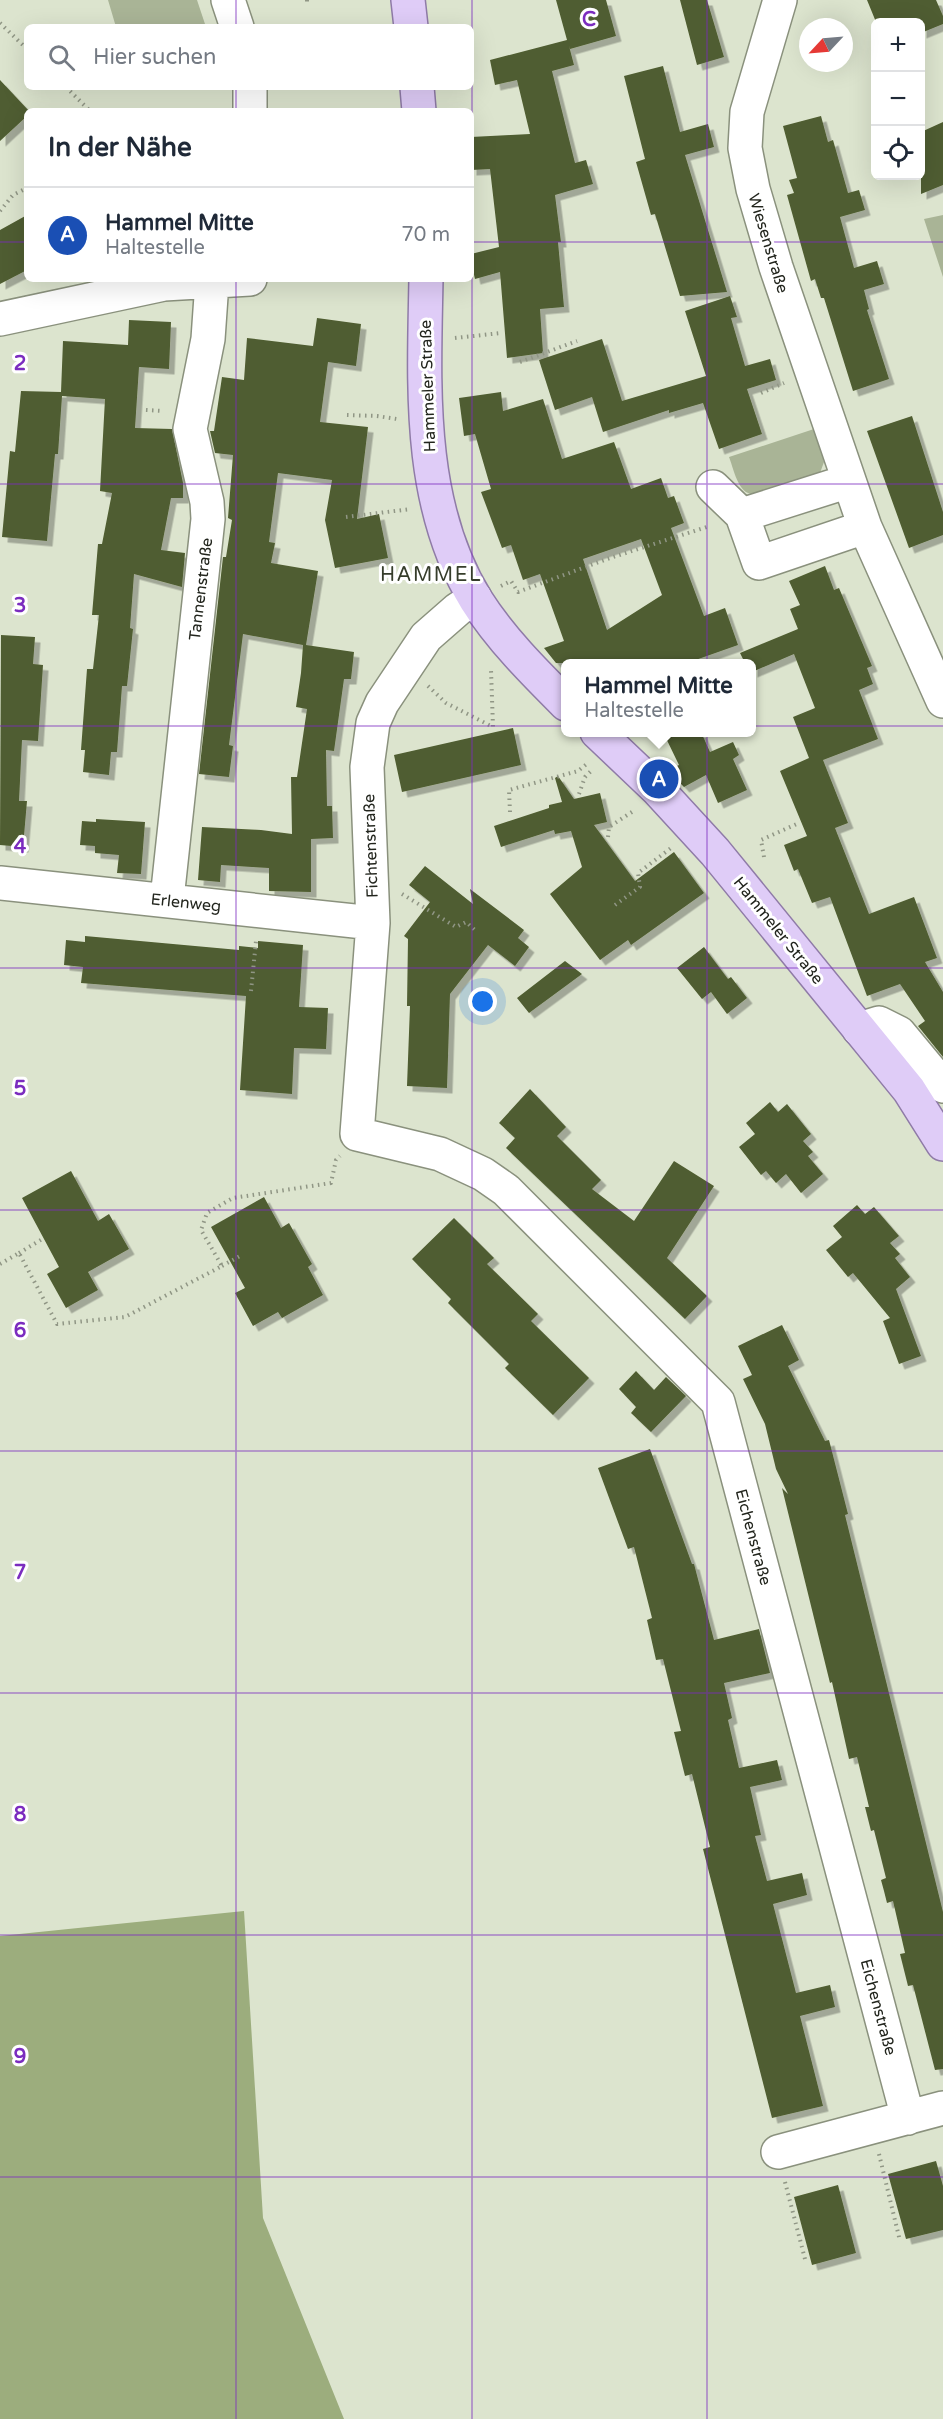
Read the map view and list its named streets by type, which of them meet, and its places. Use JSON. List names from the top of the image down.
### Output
{
  "streets": {
    "main road": ["Hammeler Straße"],
    "street": [
      "Wiesenstraße",
      "Tannenstraße",
      "Fichtenstraße",
      "Erlenweg",
      "Eichenstraße"
    ]
  },
  "crossings": [
    ["Hammeler Straße", "Fichtenstraße"],
    ["Tannenstraße", "Erlenweg"],
    ["Fichtenstraße", "Erlenweg"],
    ["Fichtenstraße", "Eichenstraße"]
  ],
  "districts": ["HAMMEL"],
  "north": "bottom left",
  "page": {
    "map_buttons": ["+", "−"],
    "search": "Hier suchen",
    "heading": "In der Nähe",
    "list": [
      {
        "mark": "A",
        "name": "Hammel Mitte",
        "note": "Haltestelle",
        "value": "70 m"
      }
    ],
    "popup": ["Hammel Mitte", "Haltestelle"],
    "pins": "A"
  },
  "grid": {
    "columns": ["C"],
    "rows": [
      "2",
      "3",
      "4",
      "5",
      "6",
      "7",
      "8",
      "9"
    ]
  }
}
